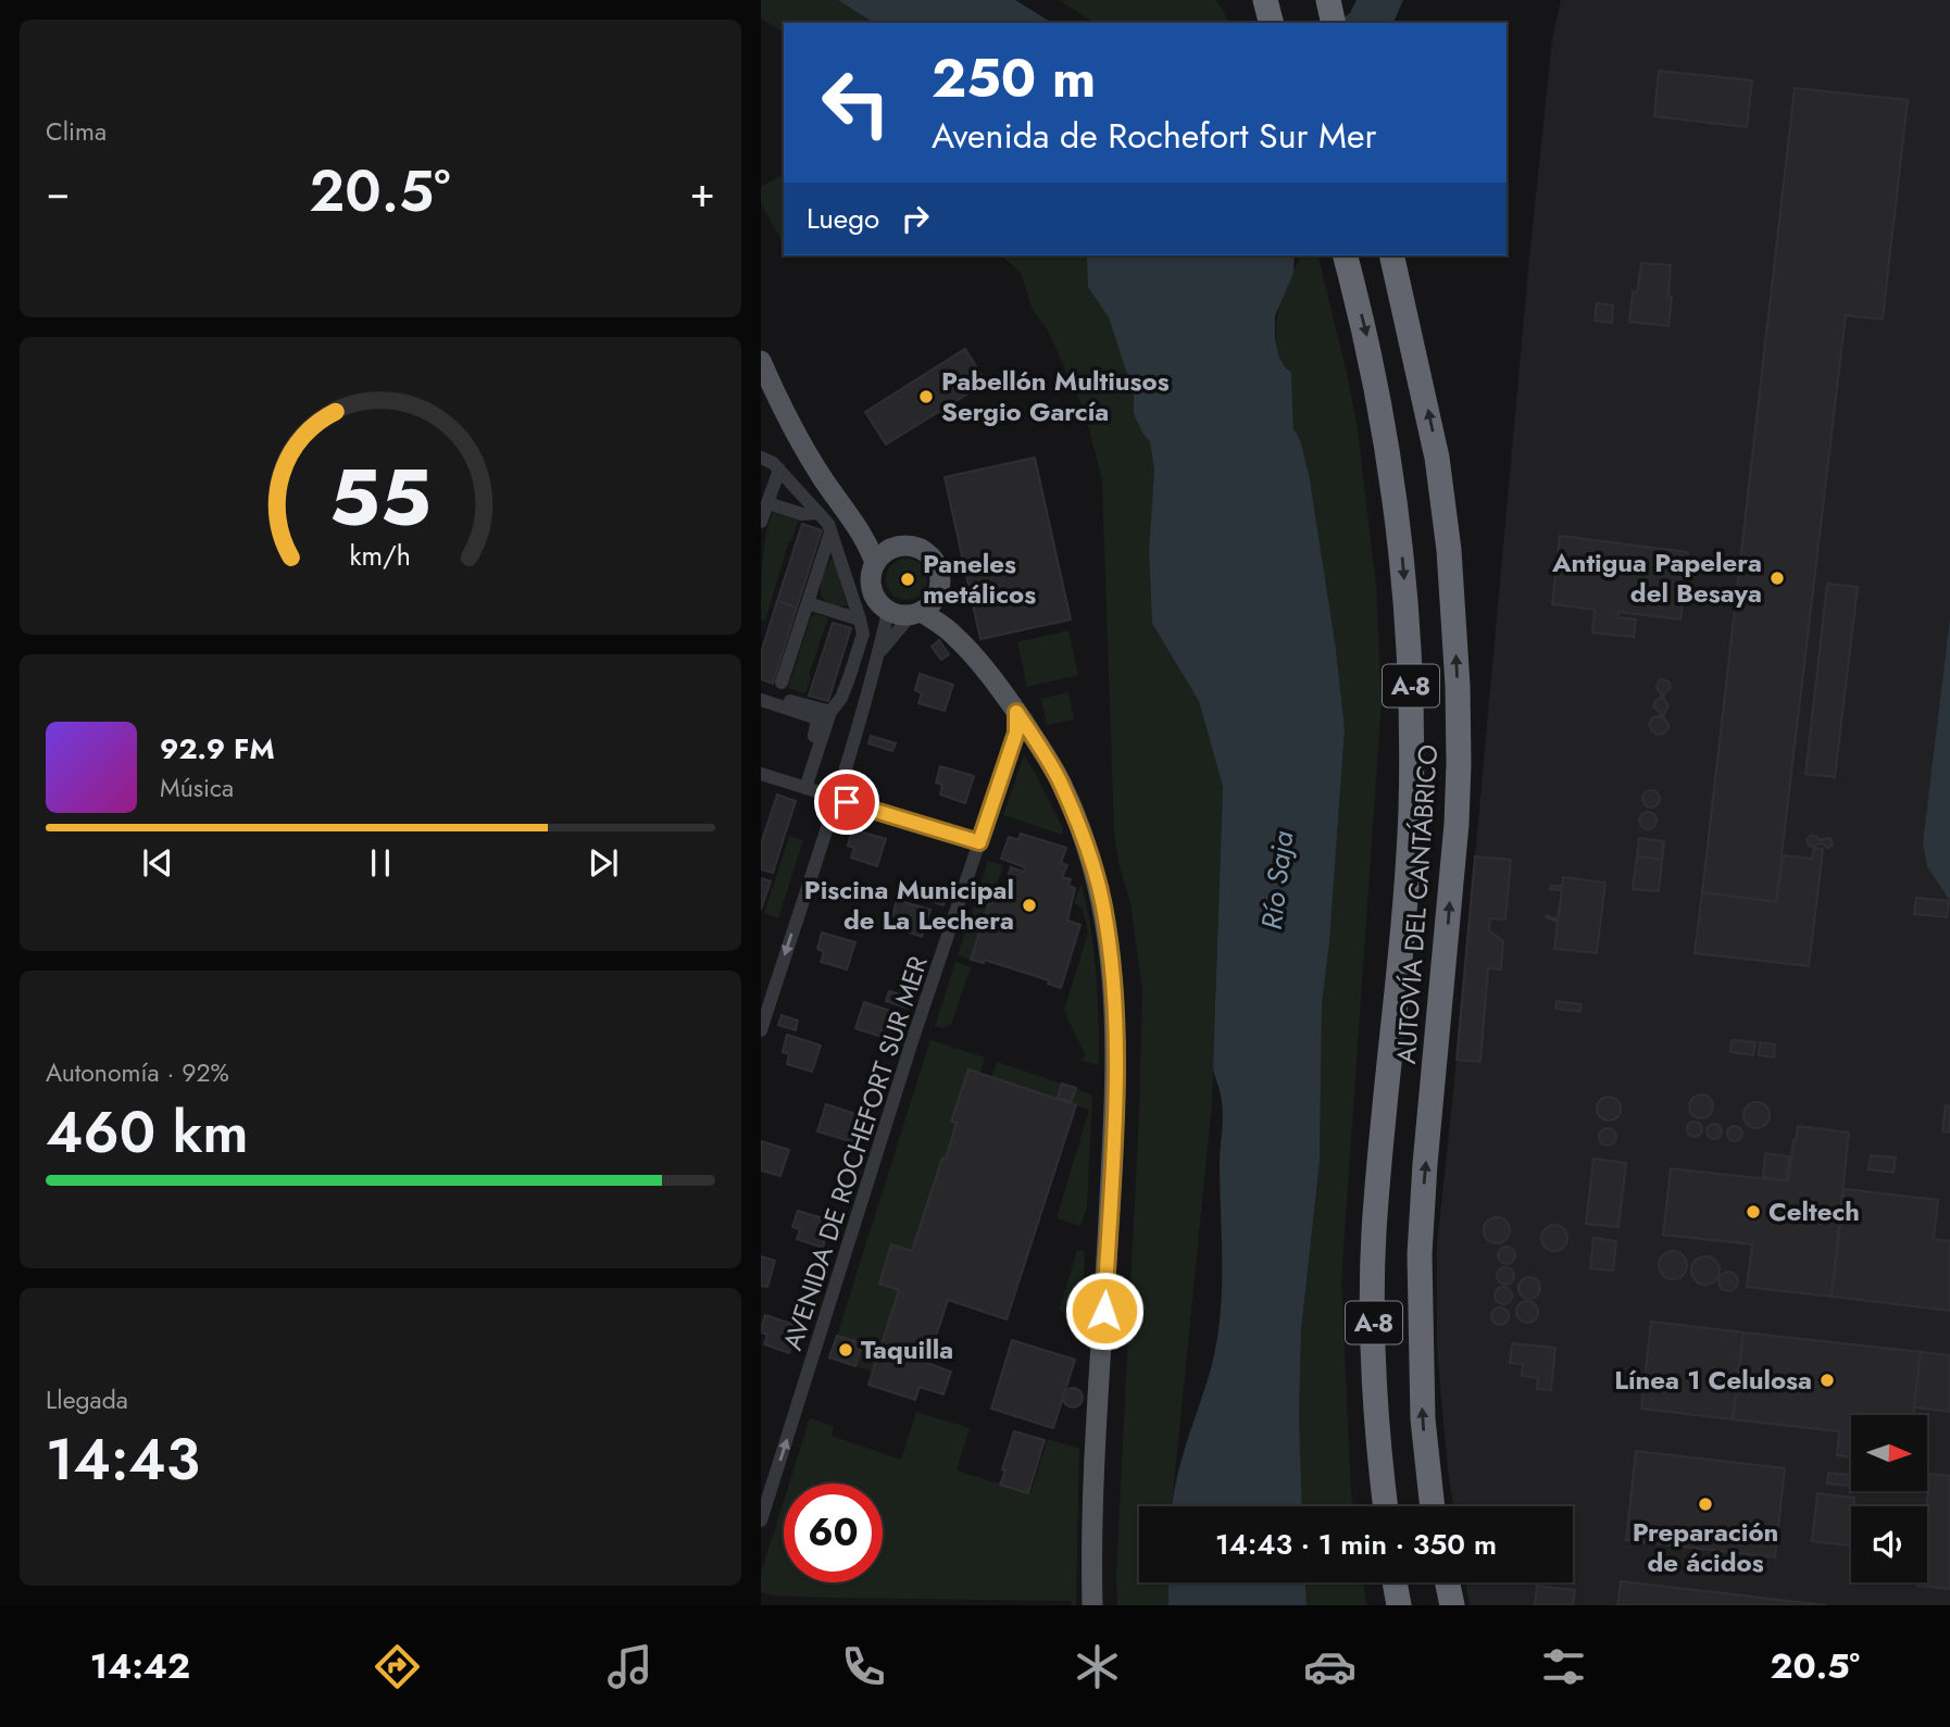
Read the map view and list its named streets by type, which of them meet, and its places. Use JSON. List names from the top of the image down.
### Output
{
  "streets": {
    "highway": ["A-8", "AUTOVÍA DEL CANTÁBRICO"],
    "street": ["AVENIDA DE ROCHEFORT SUR MER"]
  },
  "one_way": ["AVENIDA DE ROCHEFORT SUR MER"],
  "water": ["Río Saja"],
  "places": [
    "Pabellón Multiusos Sergio García",
    "Antigua Papelera del Besaya",
    "Paneles metálicos",
    "Piscina Municipal de La Lechera",
    "Celtech",
    "Taquilla",
    "Línea 1 Celulosa",
    "Preparación de ácidos"
  ],
  "north": "right",
  "page": {
    "tile": [
      "Clima",
      ["Autonomía · 92%", "460 km"],
      ["Llegada", "14:43"]
    ],
    "turn": ["250 m", "Avenida de Rochefort Sur Mer"],
    "heat": ["−", "20.5°", "+"],
    "then": "Luego",
    "song": ["92.9 FM", "Música"],
    "limit": "60",
    "trip": "14:43 · 1 min · 350 m",
    "tabs": ["14:42", "20.5°"],
    "gauge": ["55", "km/h"]
  }
}
